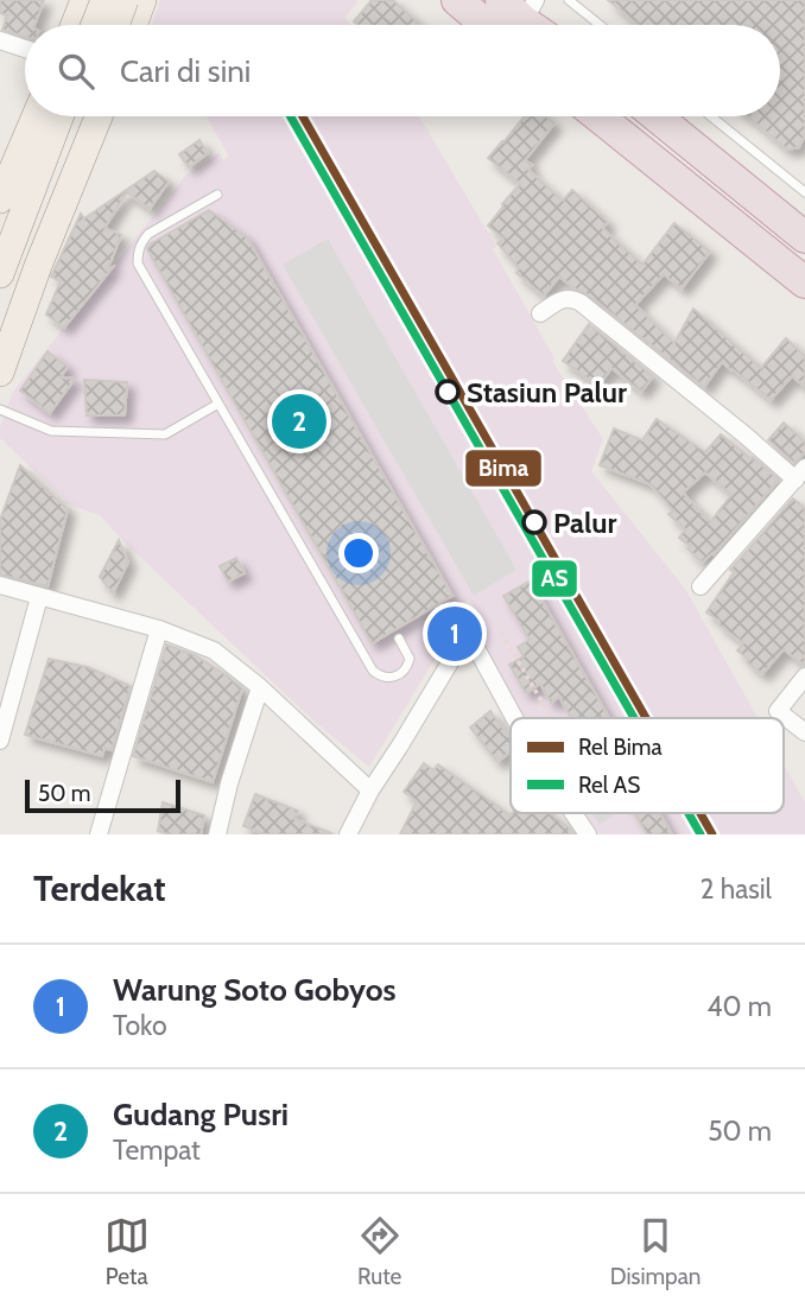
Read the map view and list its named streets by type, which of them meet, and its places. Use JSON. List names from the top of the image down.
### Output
{
  "places": ["Stasiun Palur", "Palur"],
  "lines": ["rail line Bima", "rail line AS"],
  "legend": ["Rel Bima", "Rel AS"],
  "scale_bar": "50 m",
  "page": {
    "search": "Cari di sini",
    "pins": ["2", "1"],
    "scale": "50 m",
    "heading": ["Terdekat", "2 hasil"],
    "list": [
      {
        "mark": "1",
        "name": "Warung Soto Gobyos",
        "note": "Toko",
        "value": "40 m"
      },
      {
        "mark": "2",
        "name": "Gudang Pusri",
        "note": "Tempat",
        "value": "50 m"
      }
    ],
    "nav": ["Peta", "Rute", "Disimpan"]
  }
}
